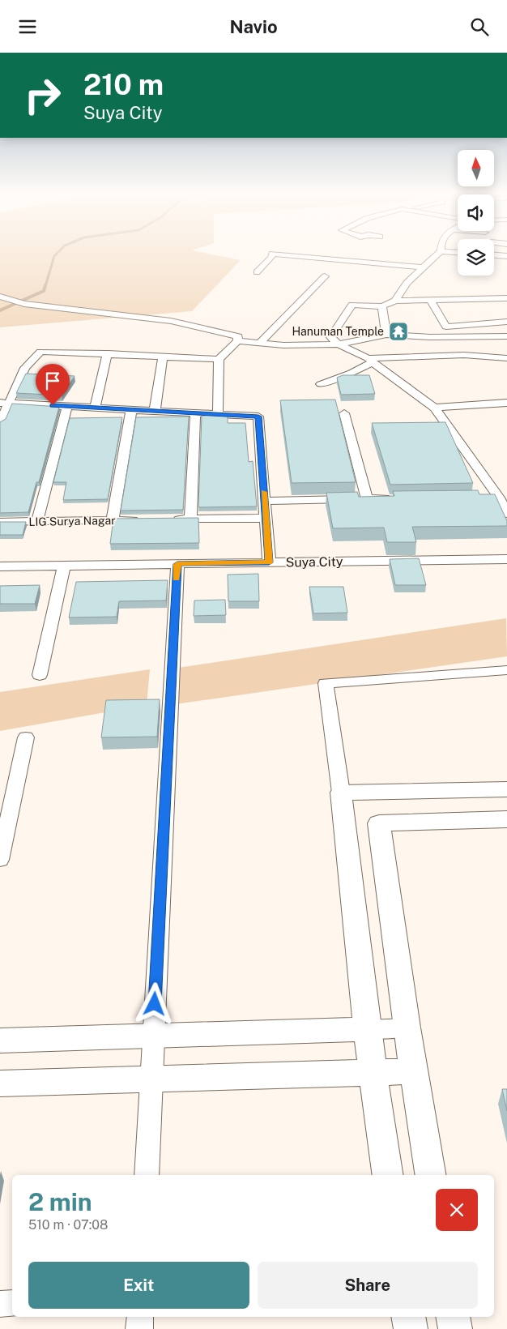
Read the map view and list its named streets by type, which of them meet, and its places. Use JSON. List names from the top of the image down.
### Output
{
  "streets": {
    "street": ["LIG Surya Nagar", "Suya City"]
  },
  "places": {
    "temple": ["Hanuman Temple"]
  },
  "north": "top",
  "page": {
    "header": "Navio",
    "turn": ["210 m", "Suya City"],
    "heading": ["2 min", "510 m · 07:08"],
    "buttons": ["Exit", "Share"]
  }
}
